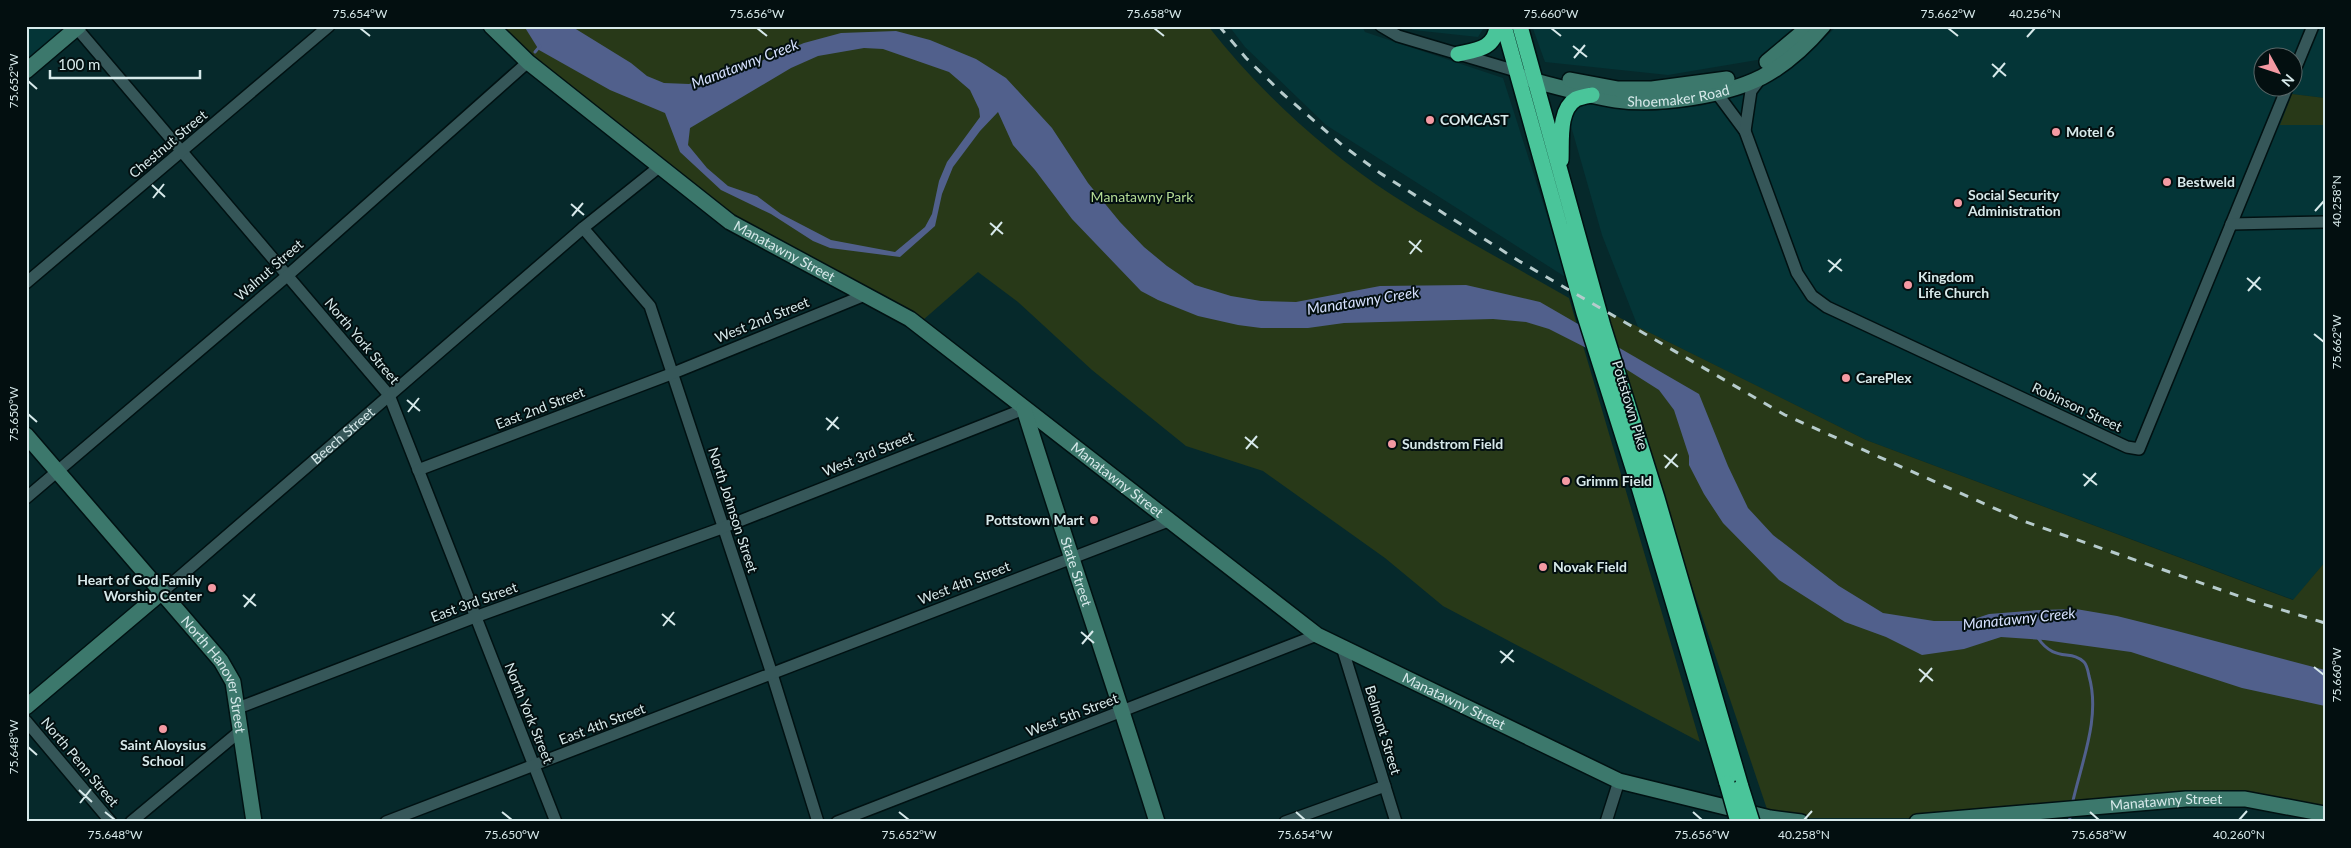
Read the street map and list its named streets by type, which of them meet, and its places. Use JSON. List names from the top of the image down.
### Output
{
  "streets": {
    "highway": ["Pottstown Pike"],
    "street": [
      "Shoemaker Road",
      "Chestnut Street",
      "Manatawny Street",
      "Walnut Street",
      "West 2nd Street",
      "North York Street",
      "Robinson Street",
      "East 2nd Street",
      "Beech Street",
      "West 3rd Street",
      "North Johnson Street",
      "State Street",
      "West 4th Street",
      "East 3rd Street",
      "North Hanover Street",
      "West 5th Street",
      "East 4th Street",
      "Belmont Street",
      "North Penn Street"
    ]
  },
  "crossings": [
    ["Shoemaker Road", "Pottstown Pike"],
    ["Shoemaker Road", "Robinson Street"],
    ["Chestnut Street", "North York Street"],
    ["Manatawny Street", "Walnut Street"],
    ["Manatawny Street", "West 2nd Street"],
    ["Manatawny Street", "Beech Street"],
    ["Manatawny Street", "West 3rd Street"],
    ["Manatawny Street", "State Street"],
    ["Manatawny Street", "West 4th Street"],
    ["Manatawny Street", "West 5th Street"],
    ["Manatawny Street", "Belmont Street"],
    ["Walnut Street", "North York Street"],
    ["Walnut Street", "North Hanover Street"],
    ["West 2nd Street", "East 2nd Street"],
    ["West 2nd Street", "North Johnson Street"],
    ["North York Street", "East 2nd Street"],
    ["North York Street", "Beech Street"],
    ["North York Street", "East 3rd Street"],
    ["North York Street", "East 4th Street"],
    ["East 2nd Street", "North Johnson Street"],
    ["Beech Street", "North Johnson Street"],
    ["Beech Street", "North Hanover Street"],
    ["West 3rd Street", "North Johnson Street"],
    ["West 3rd Street", "State Street"],
    ["West 3rd Street", "East 3rd Street"],
    ["North Johnson Street", "West 4th Street"],
    ["North Johnson Street", "East 3rd Street"],
    ["North Johnson Street", "East 4th Street"],
    ["State Street", "West 4th Street"],
    ["State Street", "West 5th Street"],
    ["West 4th Street", "East 4th Street"],
    ["East 3rd Street", "North Hanover Street"]
  ],
  "water": ["Manatawny Creek"],
  "parks": ["Manatawny Park"],
  "places": [
    "COMCAST",
    "Motel 6",
    "Bestweld",
    "Social Security Administration",
    "Kingdom Life Church",
    "CarePlex",
    "Sundstrom Field",
    "Grimm Field",
    "Pottstown Mart",
    "Novak Field",
    "Heart of God Family Worship Center",
    "Saint Aloysius School"
  ],
  "scale_bar": "100 m",
  "north": "bottom right",
  "coordinates": [
    "75.654°W",
    "75.656°W",
    "75.658°W",
    "75.660°W",
    "75.662°W",
    "40.256°N",
    "75.652°W",
    "40.258°N",
    "75.650°W",
    "75.648°W",
    "40.260°N"
  ]
}
